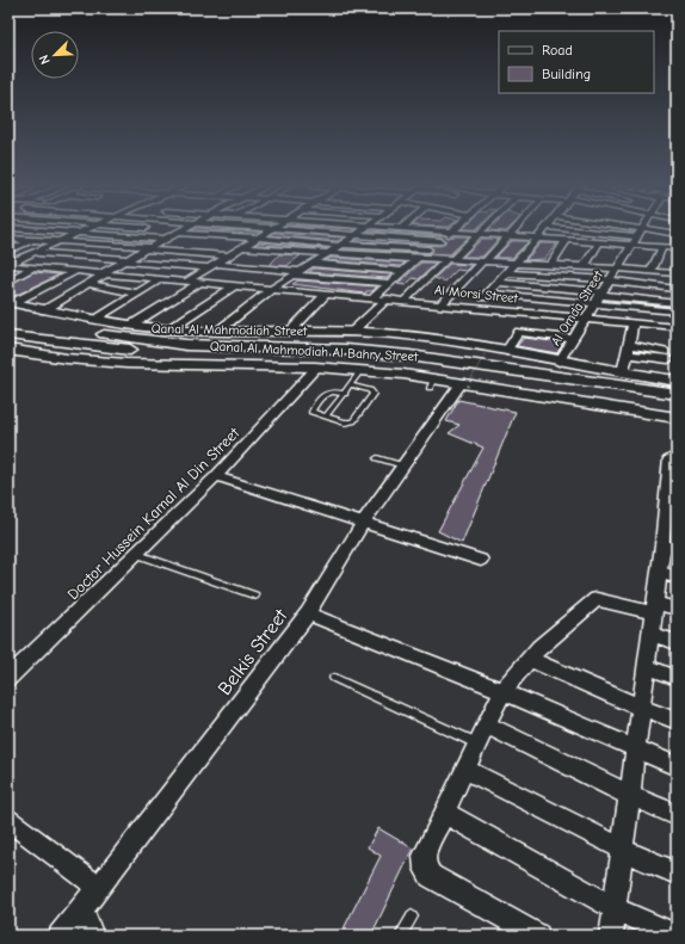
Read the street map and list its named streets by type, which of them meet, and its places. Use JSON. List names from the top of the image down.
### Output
{
  "streets": {
    "main road": ["Qanal Al Mahmodiah Street", "Qanal Al Mahmodiah Al Bahry Street"],
    "street": [
      "Al Morsi Street",
      "Al Omda Street",
      "Doctor Hussein Kamal Al Din Street",
      "Belkis Street"
    ]
  },
  "crossings": [
    ["Al Morsi Street", "Al Omda Street"],
    ["Al Omda Street", "Qanal Al Mahmodiah Street"],
    ["Qanal Al Mahmodiah Street", "Qanal Al Mahmodiah Al Bahry Street"]
  ],
  "legend": ["Road", "Building"],
  "north": "bottom left"
}
